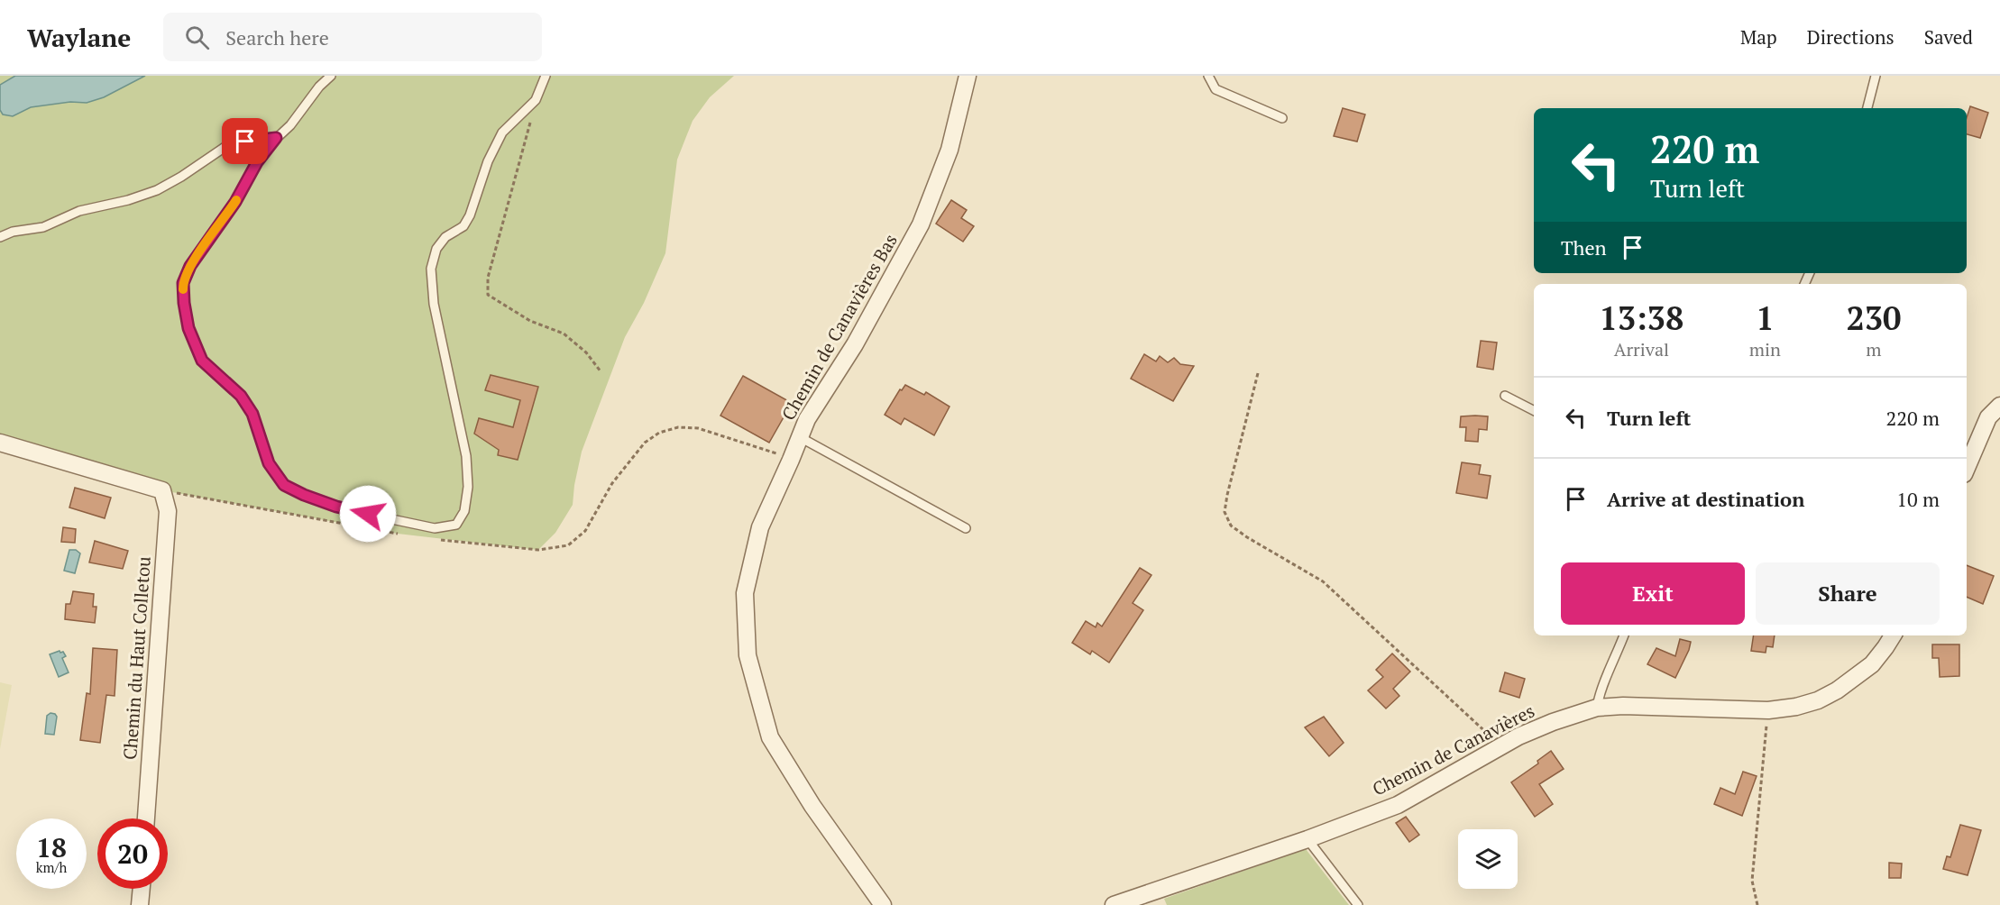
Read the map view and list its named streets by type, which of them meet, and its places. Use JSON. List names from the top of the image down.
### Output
{
  "streets": {
    "street": ["Chemin de Canavières Bas", "Chemin du Haut Colletou", "Chemin de Canavières"]
  },
  "page": {
    "header": "Waylane",
    "search": "Search here",
    "nav": ["Map", "Directions", "Saved"],
    "turn": ["220 m", "Turn left"],
    "then": "Then",
    "eta": [
      "13:38",
      "Arrival",
      "1",
      "min",
      "230",
      "m"
    ],
    "list": [
      {
        "name": "Turn left",
        "value": "220 m"
      },
      {
        "name": "Arrive at destination",
        "value": "10 m"
      }
    ],
    "buttons": ["Exit", "Share"],
    "speed": "18 km/h",
    "limit": "20"
  }
}
